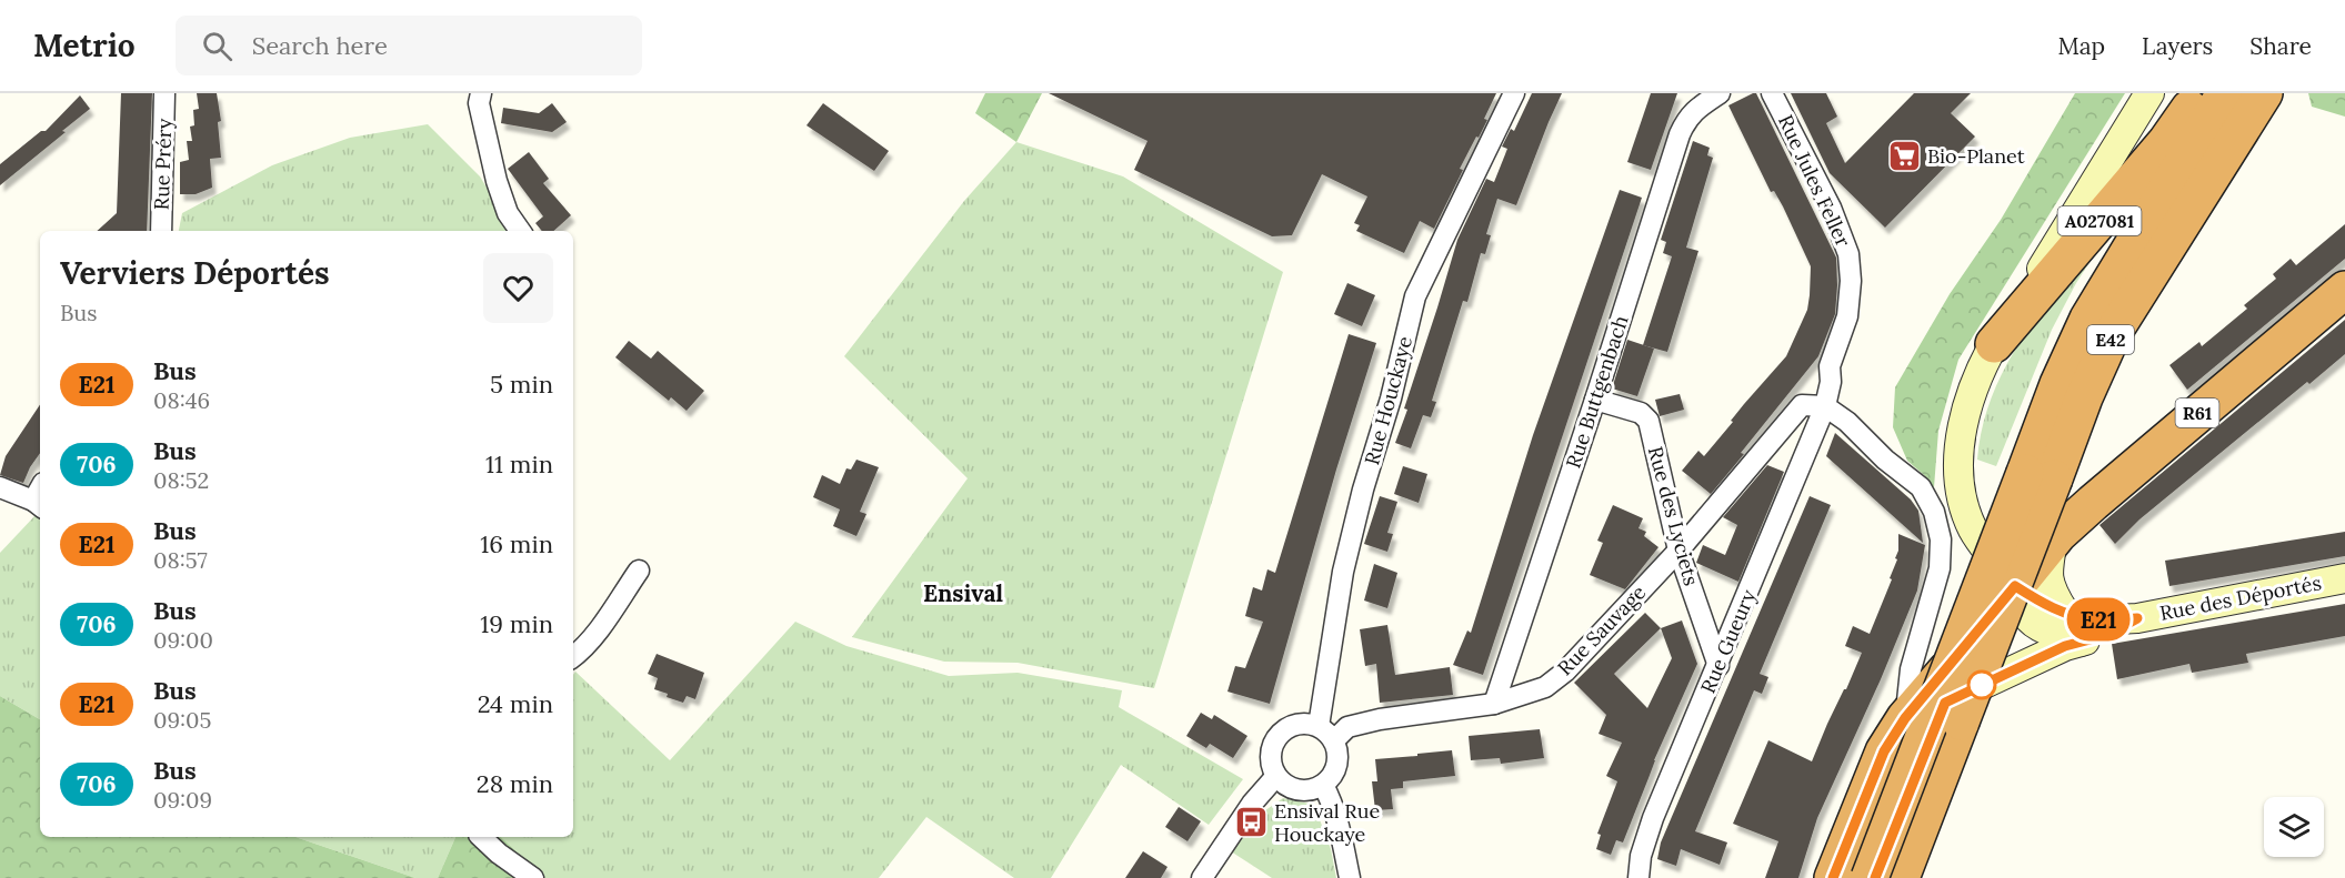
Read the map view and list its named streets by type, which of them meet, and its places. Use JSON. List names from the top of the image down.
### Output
{
  "streets": {
    "highway": ["A027081", "E42", "R61"],
    "street": [
      "Rue Préry",
      "Rue Jules Feller",
      "Rue Buttgenbach",
      "Rue Houckaye",
      "Rue des Lyciets",
      "Rue des Déportés",
      "Rue Sauvage",
      "Rue Gueury"
    ]
  },
  "crossings": [
    ["Rue Jules Feller", "Rue Sauvage"],
    ["Rue Jules Feller", "Rue Gueury"],
    ["Rue Buttgenbach", "Rue des Lyciets"],
    ["Rue Buttgenbach", "Rue Sauvage"],
    ["Rue Houckaye", "Rue Sauvage"],
    ["R61", "Rue des Déportés"],
    ["Rue des Lyciets", "Rue Sauvage"],
    ["Rue des Lyciets", "Rue Gueury"]
  ],
  "districts": ["Ensival"],
  "places": {
    "supermarket": ["Bio-Planet"],
    "bus stop": ["Ensival Rue Houckaye"]
  },
  "lines": ["bus line E21"],
  "page": {
    "header": "Metrio",
    "search": "Search here",
    "nav": ["Map", "Layers", "Share"],
    "on_map": "E21",
    "heading": ["Verviers Déportés", "Bus"],
    "list": [
      {
        "mark": "E21",
        "name": "Bus",
        "note": "08:46",
        "value": "5 min"
      },
      {
        "mark": "706",
        "name": "Bus",
        "note": "08:52",
        "value": "11 min"
      },
      {
        "mark": "E21",
        "name": "Bus",
        "note": "08:57",
        "value": "16 min"
      },
      {
        "mark": "706",
        "name": "Bus",
        "note": "09:00",
        "value": "19 min"
      },
      {
        "mark": "E21",
        "name": "Bus",
        "note": "09:05",
        "value": "24 min"
      },
      {
        "mark": "706",
        "name": "Bus",
        "note": "09:09",
        "value": "28 min"
      }
    ]
  }
}
